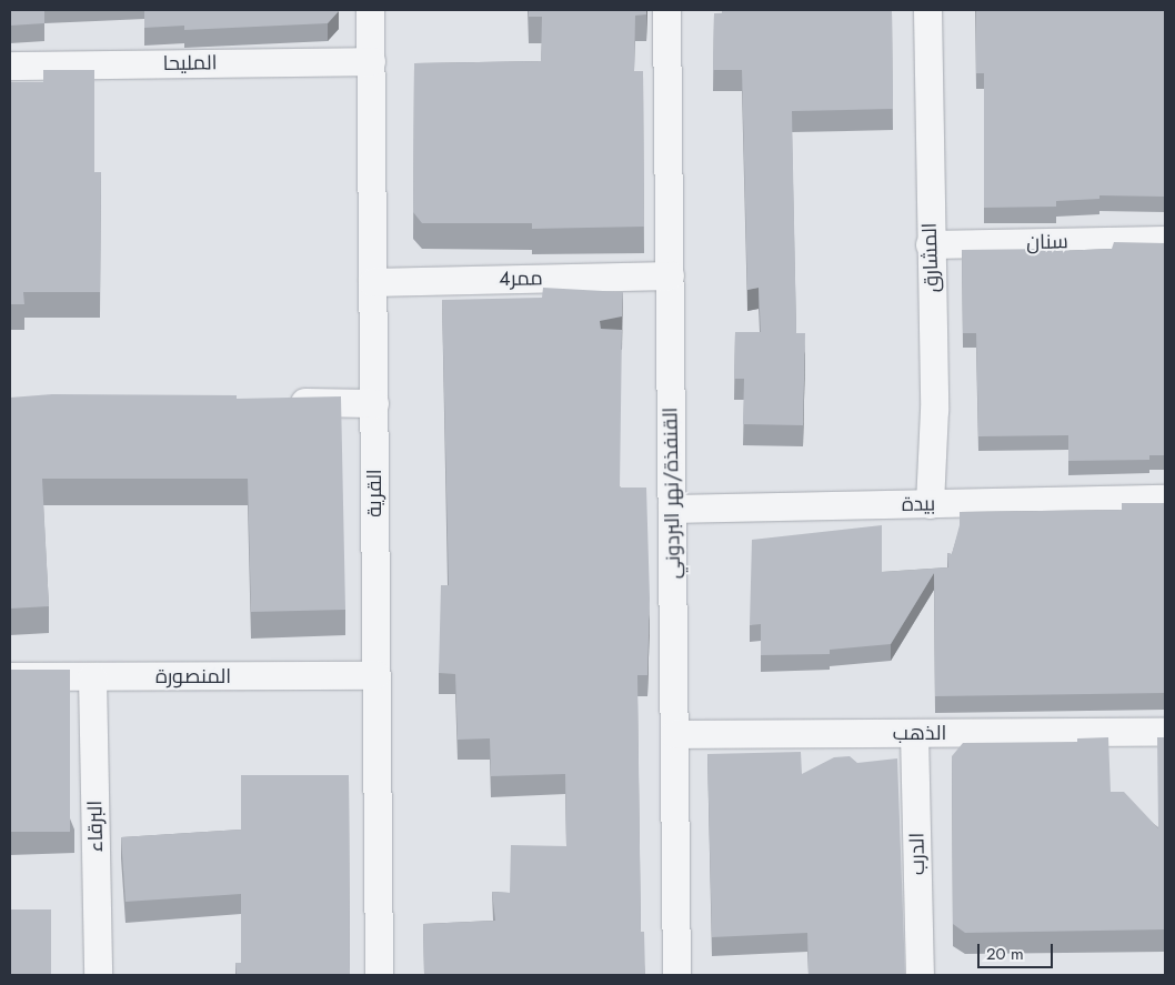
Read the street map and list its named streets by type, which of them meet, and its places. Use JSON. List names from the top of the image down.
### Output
{
  "streets": {
    "street": [
      "المليحا",
      "سنان",
      "المشارق",
      "ممر4",
      "القرية",
      "القنفذة/نهر البردوني",
      "بيدة",
      "المنصورة",
      "الذهب",
      "البرقاء",
      "الدرب"
    ]
  },
  "crossings": [
    ["المليحا", "القرية"],
    ["سنان", "المشارق"],
    ["المشارق", "بيدة"],
    ["ممر4", "القرية"],
    ["ممر4", "القنفذة/نهر البردوني"],
    ["القرية", "المنصورة"],
    ["القنفذة/نهر البردوني", "بيدة"],
    ["القنفذة/نهر البردوني", "الذهب"],
    ["المنصورة", "البرقاء"],
    ["الذهب", "الدرب"]
  ],
  "scale_bar": "20 m"
}
